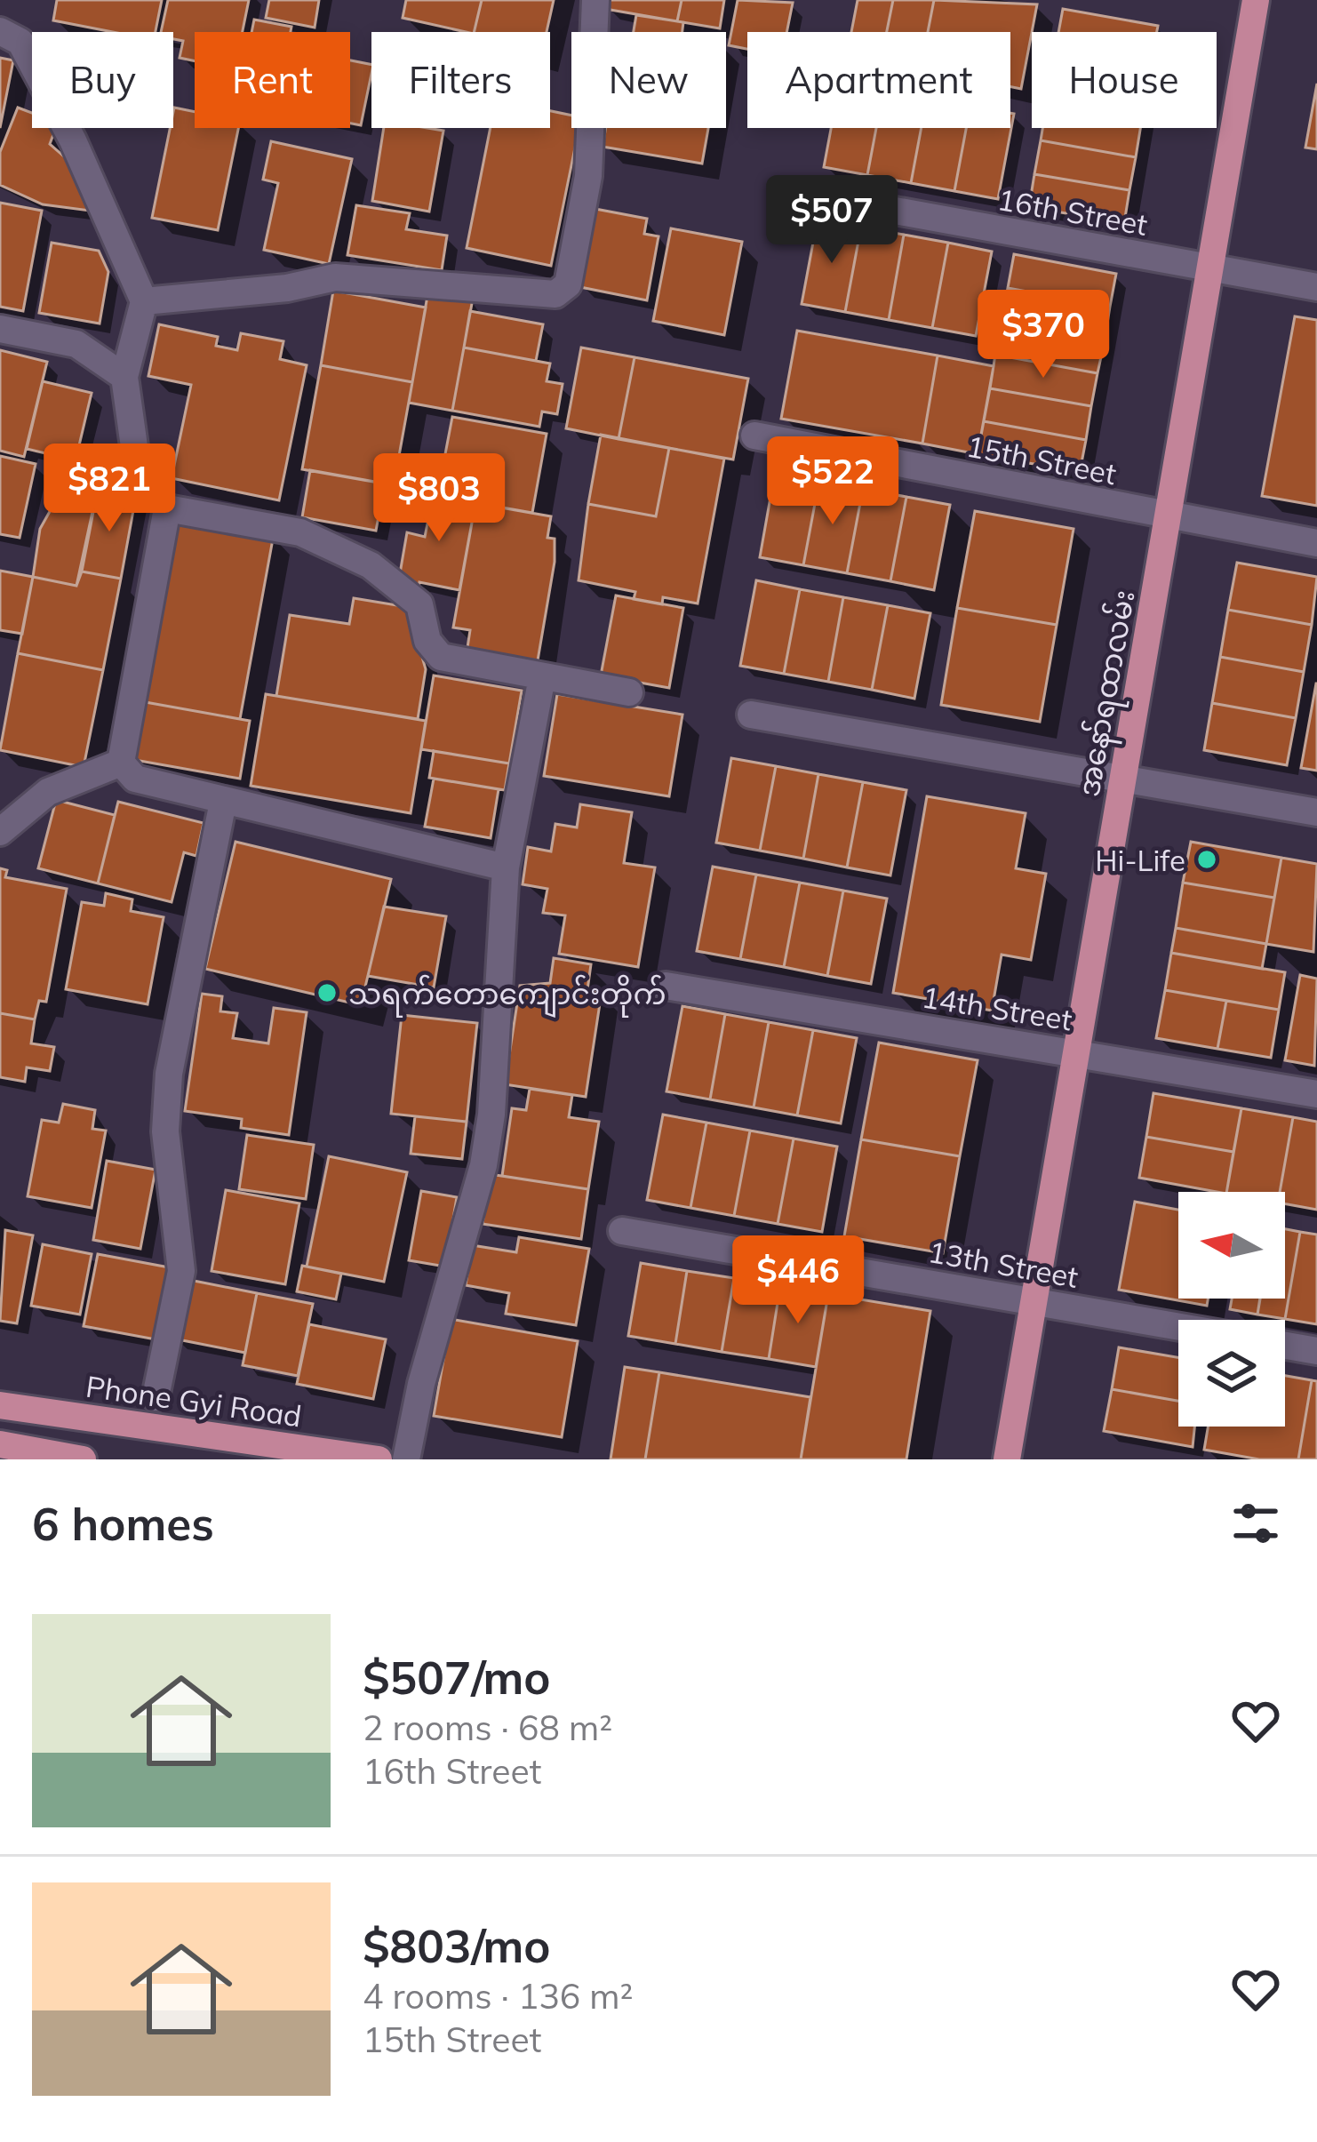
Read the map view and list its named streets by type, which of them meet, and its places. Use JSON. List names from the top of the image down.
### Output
{
  "streets": {
    "main road": ["အနော်ရထာလမ်း", "Phone Gyi Road"],
    "street": [
      "16th Street",
      "15th Street",
      "14th Street",
      "13th Street"
    ]
  },
  "crossings": [
    ["16th Street", "အနော်ရထာလမ်း"],
    ["15th Street", "အနော်ရထာလမ်း"],
    ["အနော်ရထာလမ်း", "14th Street"],
    ["အနော်ရထာလမ်း", "13th Street"]
  ],
  "places": ["Hi-Life", "သရက်တောကျောင်းတိုက်"],
  "north": "left",
  "page": {
    "chip": [
      "Buy",
      "Rent",
      "Filters",
      "New",
      "Apartment",
      "House"
    ],
    "price": [
      "$507",
      "$370",
      "$522",
      "$821",
      "$803",
      "$446"
    ],
    "heading": "6 homes",
    "list": [
      {
        "name": "$507/mo",
        "note": "2 rooms · 68 m² · 16th Street"
      },
      {
        "name": "$803/mo",
        "note": "4 rooms · 136 m² · 15th Street"
      }
    ]
  }
}
